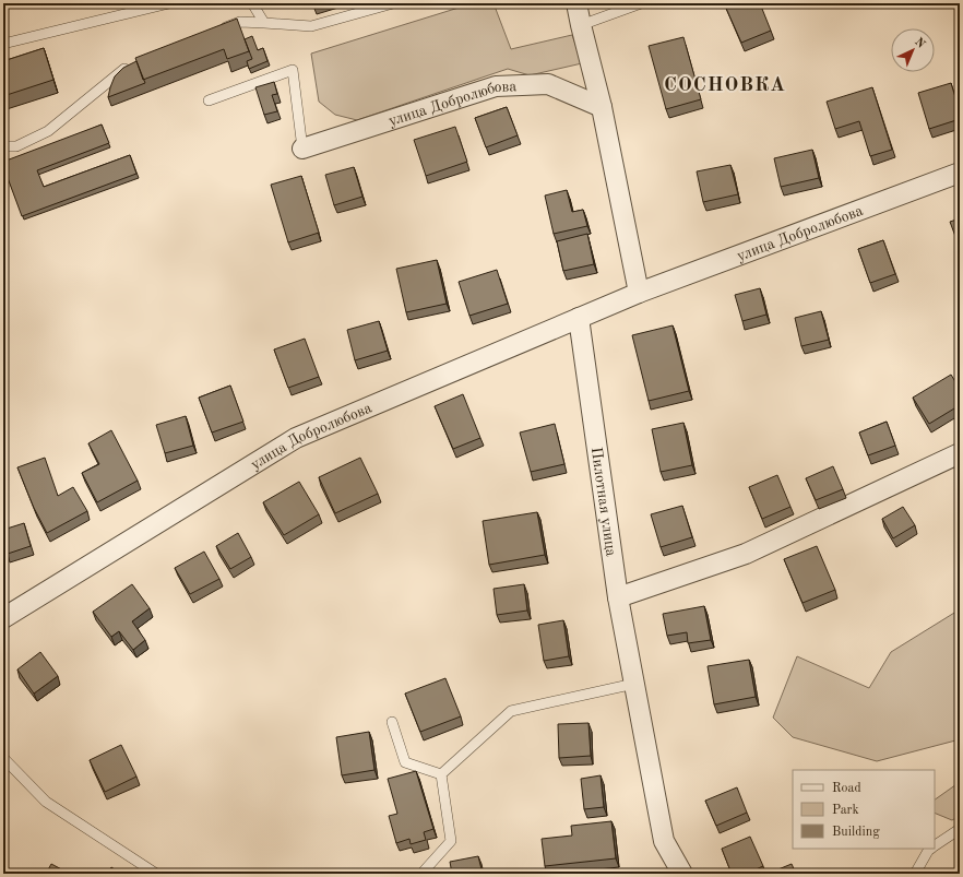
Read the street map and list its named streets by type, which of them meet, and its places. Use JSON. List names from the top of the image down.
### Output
{
  "streets": {
    "street": ["улица Добролюбова", "Пилотная улица"]
  },
  "crossings": [
    ["улица Добролюбова", "Пилотная улица"]
  ],
  "districts": ["СОСНОВКА"],
  "legend": ["Road", "Park", "Building"],
  "north": "top right"
}
